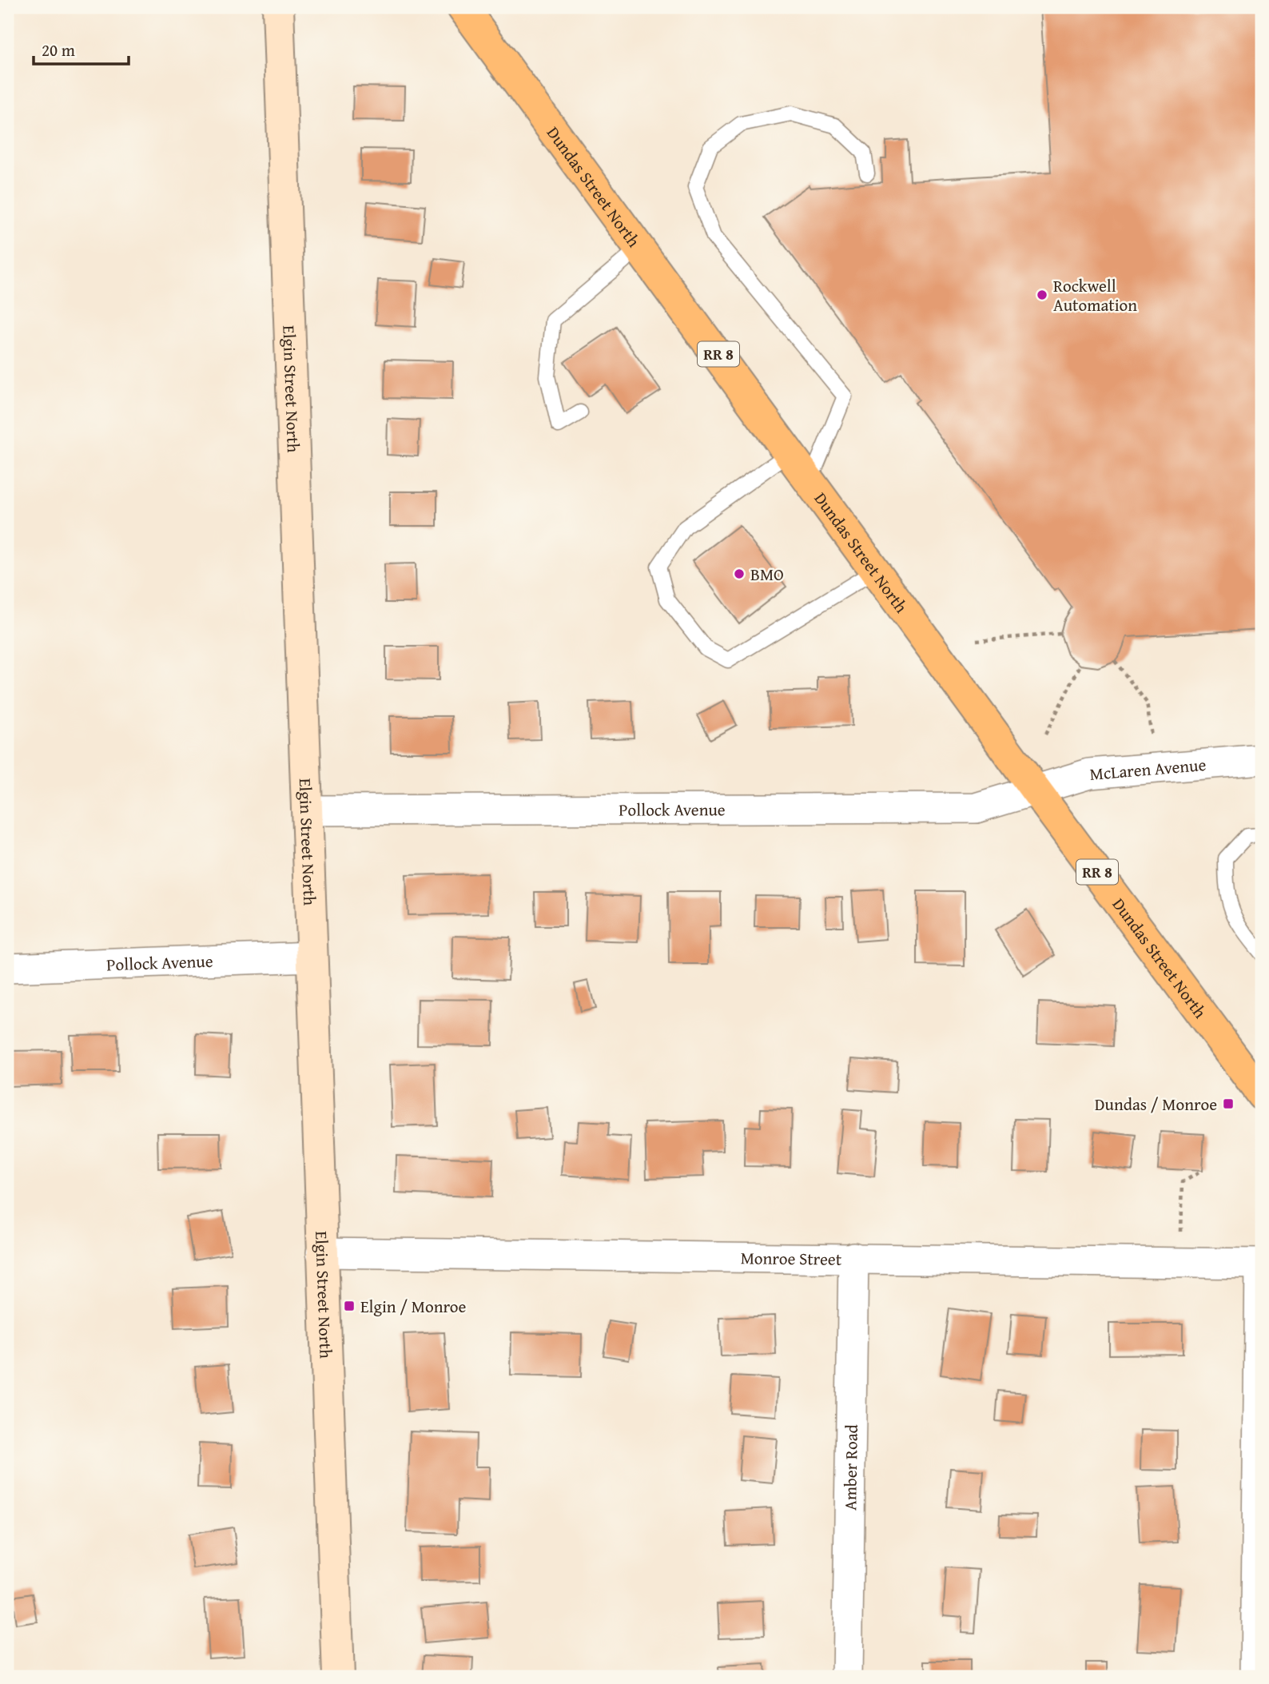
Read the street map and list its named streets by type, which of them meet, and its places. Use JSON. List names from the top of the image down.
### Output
{
  "streets": {
    "main road": ["Dundas Street North", "RR 8"],
    "street": [
      "Elgin Street North",
      "McLaren Avenue",
      "Pollock Avenue",
      "Monroe Street",
      "Amber Road"
    ]
  },
  "crossings": [
    ["Dundas Street North", "McLaren Avenue"],
    ["Dundas Street North", "Pollock Avenue"],
    ["Elgin Street North", "Pollock Avenue"],
    ["Elgin Street North", "Monroe Street"],
    ["McLaren Avenue", "Pollock Avenue"],
    ["Monroe Street", "Amber Road"]
  ],
  "places": {
    "other": ["Rockwell Automation", "BMO"],
    "transit": ["Dundas / Monroe", "Elgin / Monroe"]
  },
  "scale_bar": "20 m"
}
